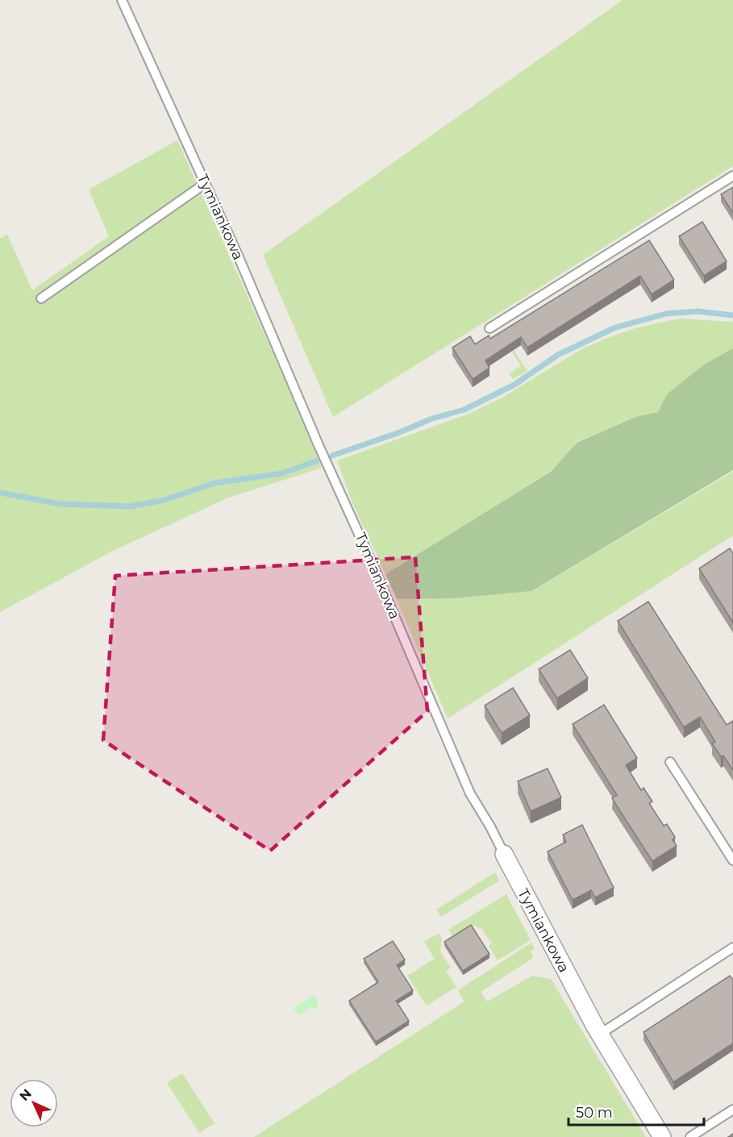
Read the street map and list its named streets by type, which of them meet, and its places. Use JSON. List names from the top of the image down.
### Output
{
  "streets": {
    "street": ["Tymiankowa"]
  },
  "scale_bar": "50 m",
  "north": "top left"
}
